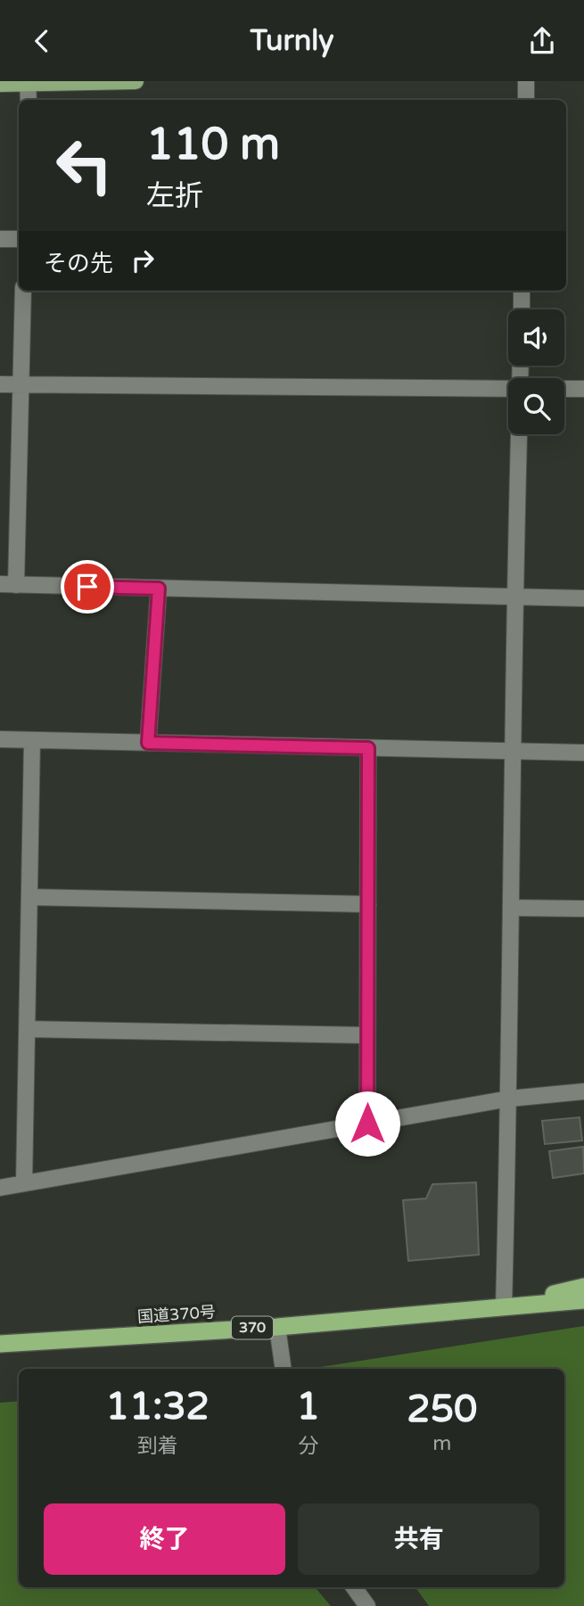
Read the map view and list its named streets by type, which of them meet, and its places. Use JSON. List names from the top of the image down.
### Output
{
  "streets": {
    "highway": ["国道370号", "370"]
  },
  "page": {
    "header": "Turnly",
    "turn": ["110 m", "左折"],
    "then": "その先",
    "eta": [
      "11:32",
      "到着",
      "1",
      "分",
      "250",
      "m"
    ],
    "buttons": ["終了", "共有"]
  }
}
